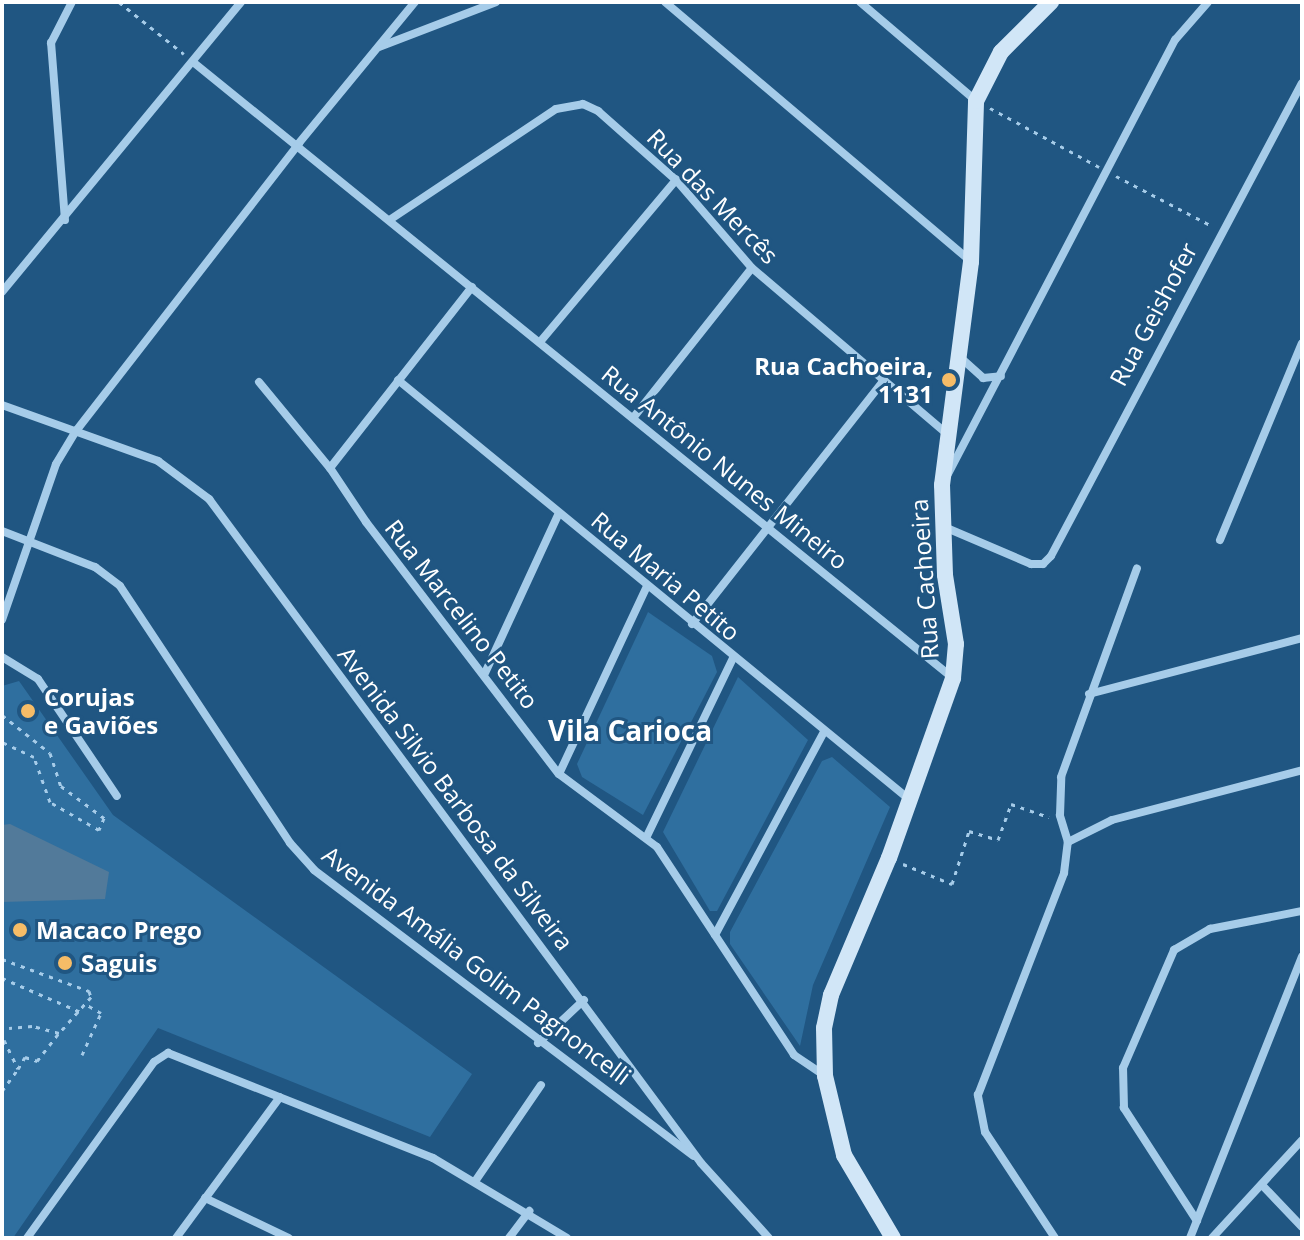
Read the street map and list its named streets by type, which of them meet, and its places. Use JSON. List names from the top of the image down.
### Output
{
  "streets": {
    "main road": ["Rua Cachoeira"],
    "street": [
      "Rua das Mercês",
      "Rua Geishofer",
      "Rua Antônio Nunes Mineiro",
      "Rua Maria Petito",
      "Rua Marcelino Petito",
      "Avenida Silvio Barbosa da Silveira",
      "Avenida Amália Golim Pagnoncelli"
    ]
  },
  "crossings": [
    ["Rua das Mercês", "Rua Antônio Nunes Mineiro"],
    ["Rua das Mercês", "Rua Cachoeira"],
    ["Rua Geishofer", "Rua Cachoeira"],
    ["Rua Antônio Nunes Mineiro", "Rua Cachoeira"],
    ["Rua Maria Petito", "Rua Cachoeira"],
    ["Rua Cachoeira", "Rua Marcelino Petito"],
    ["Avenida Silvio Barbosa da Silveira", "Avenida Amália Golim Pagnoncelli"]
  ],
  "districts": ["Vila Carioca"],
  "places": [
    "Rua Cachoeira, 1131",
    "Corujas e Gaviões",
    "Macaco Prego",
    "Saguis"
  ]
}
